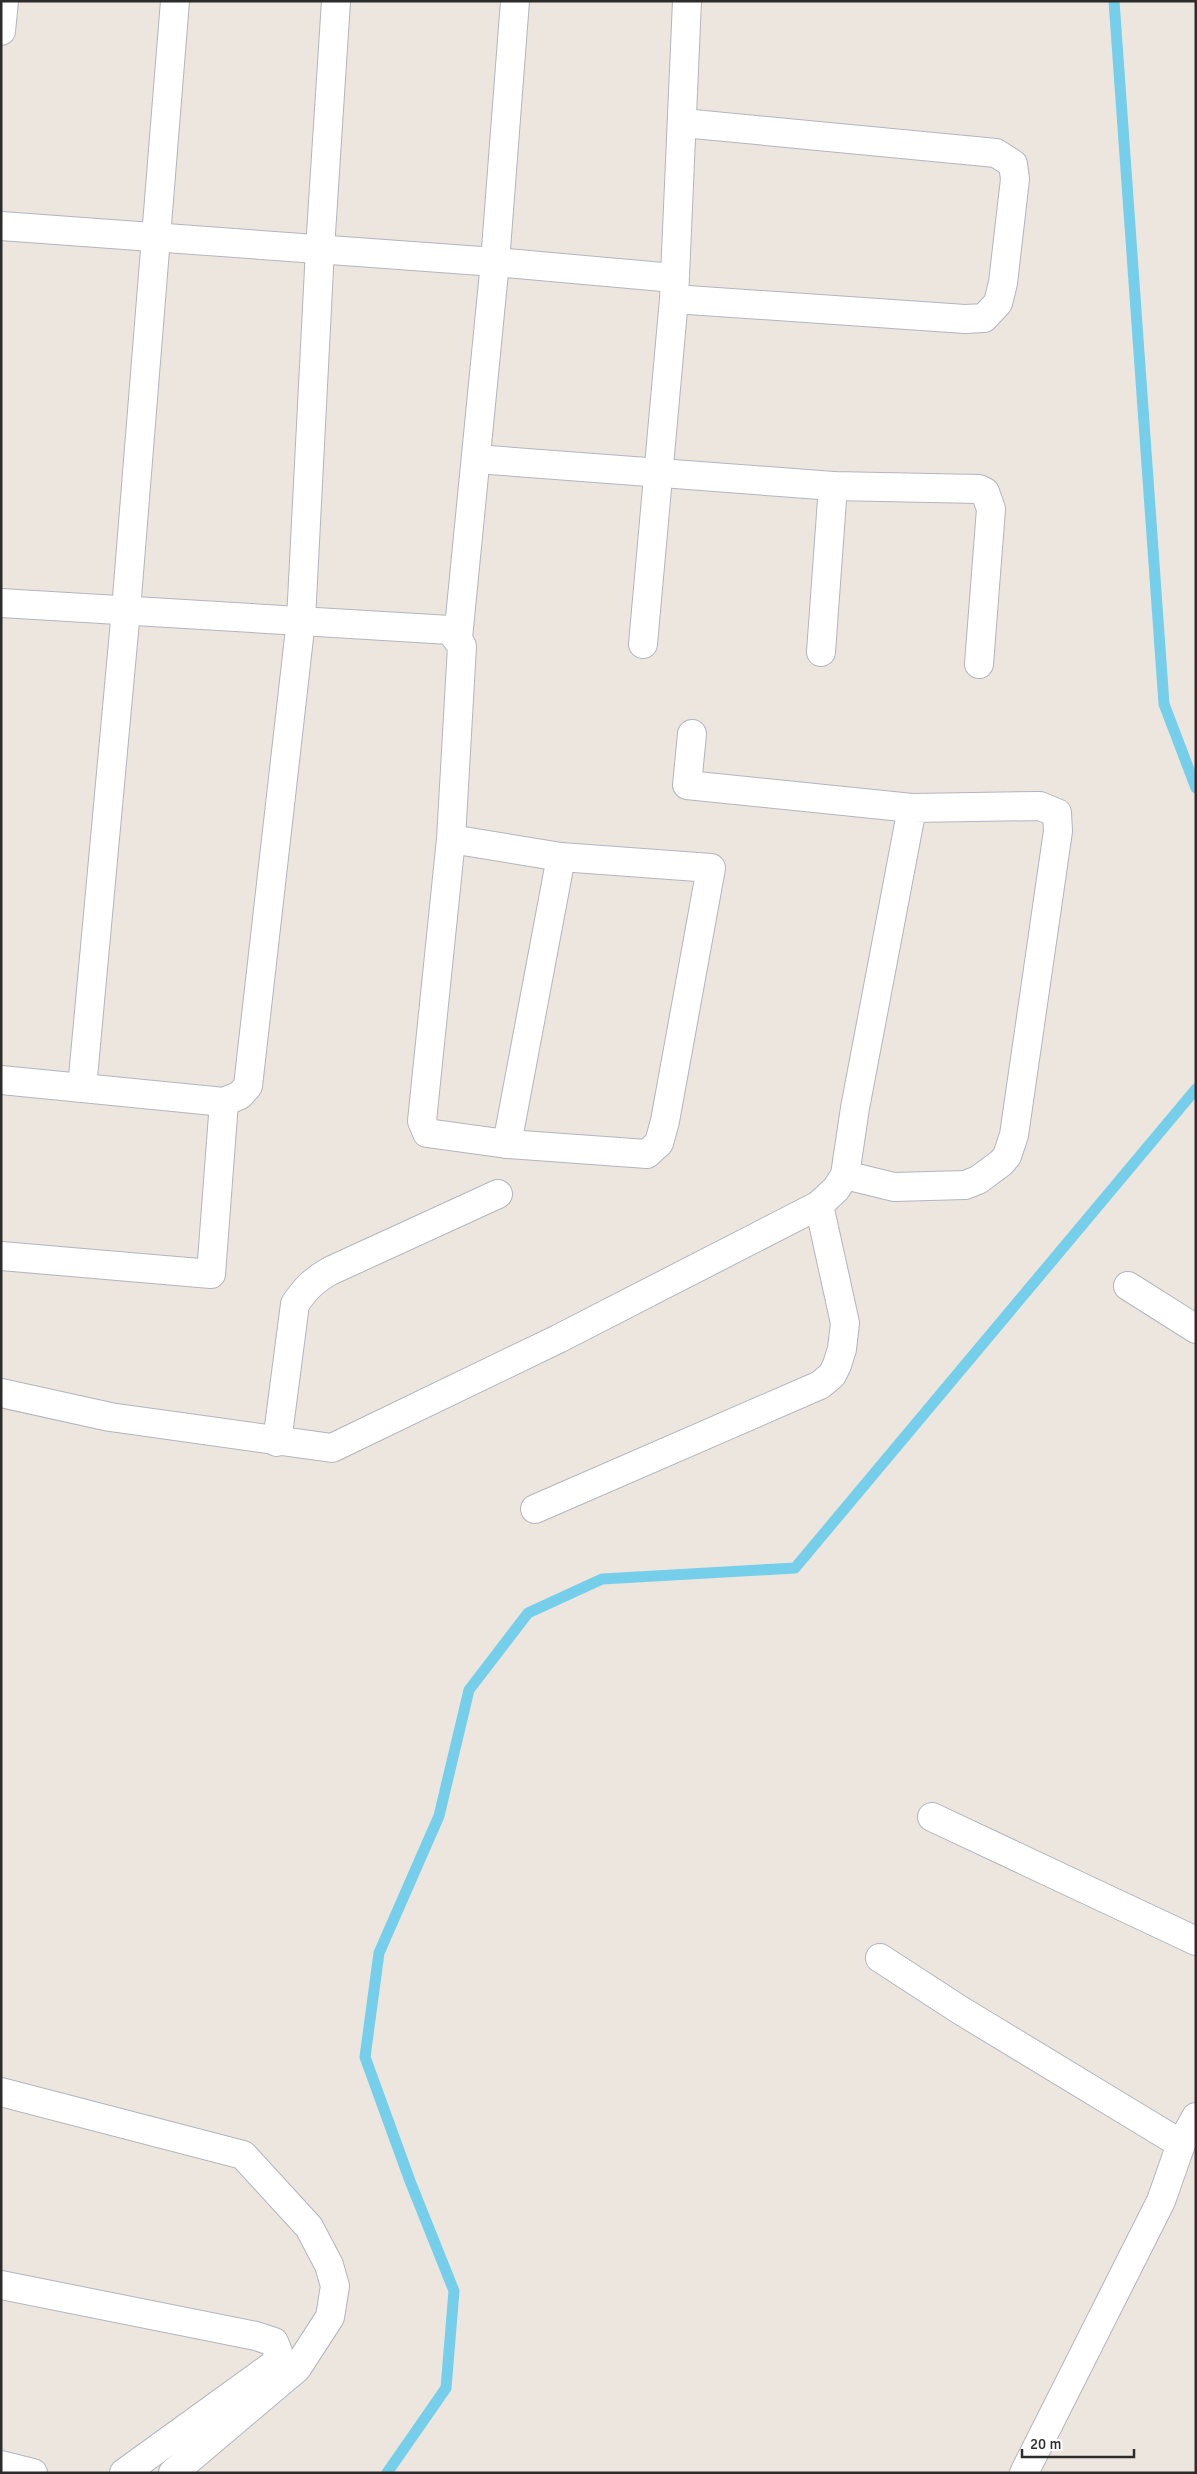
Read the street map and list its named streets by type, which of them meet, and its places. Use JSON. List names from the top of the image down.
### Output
{
  "scale_bar": "20 m"
}
